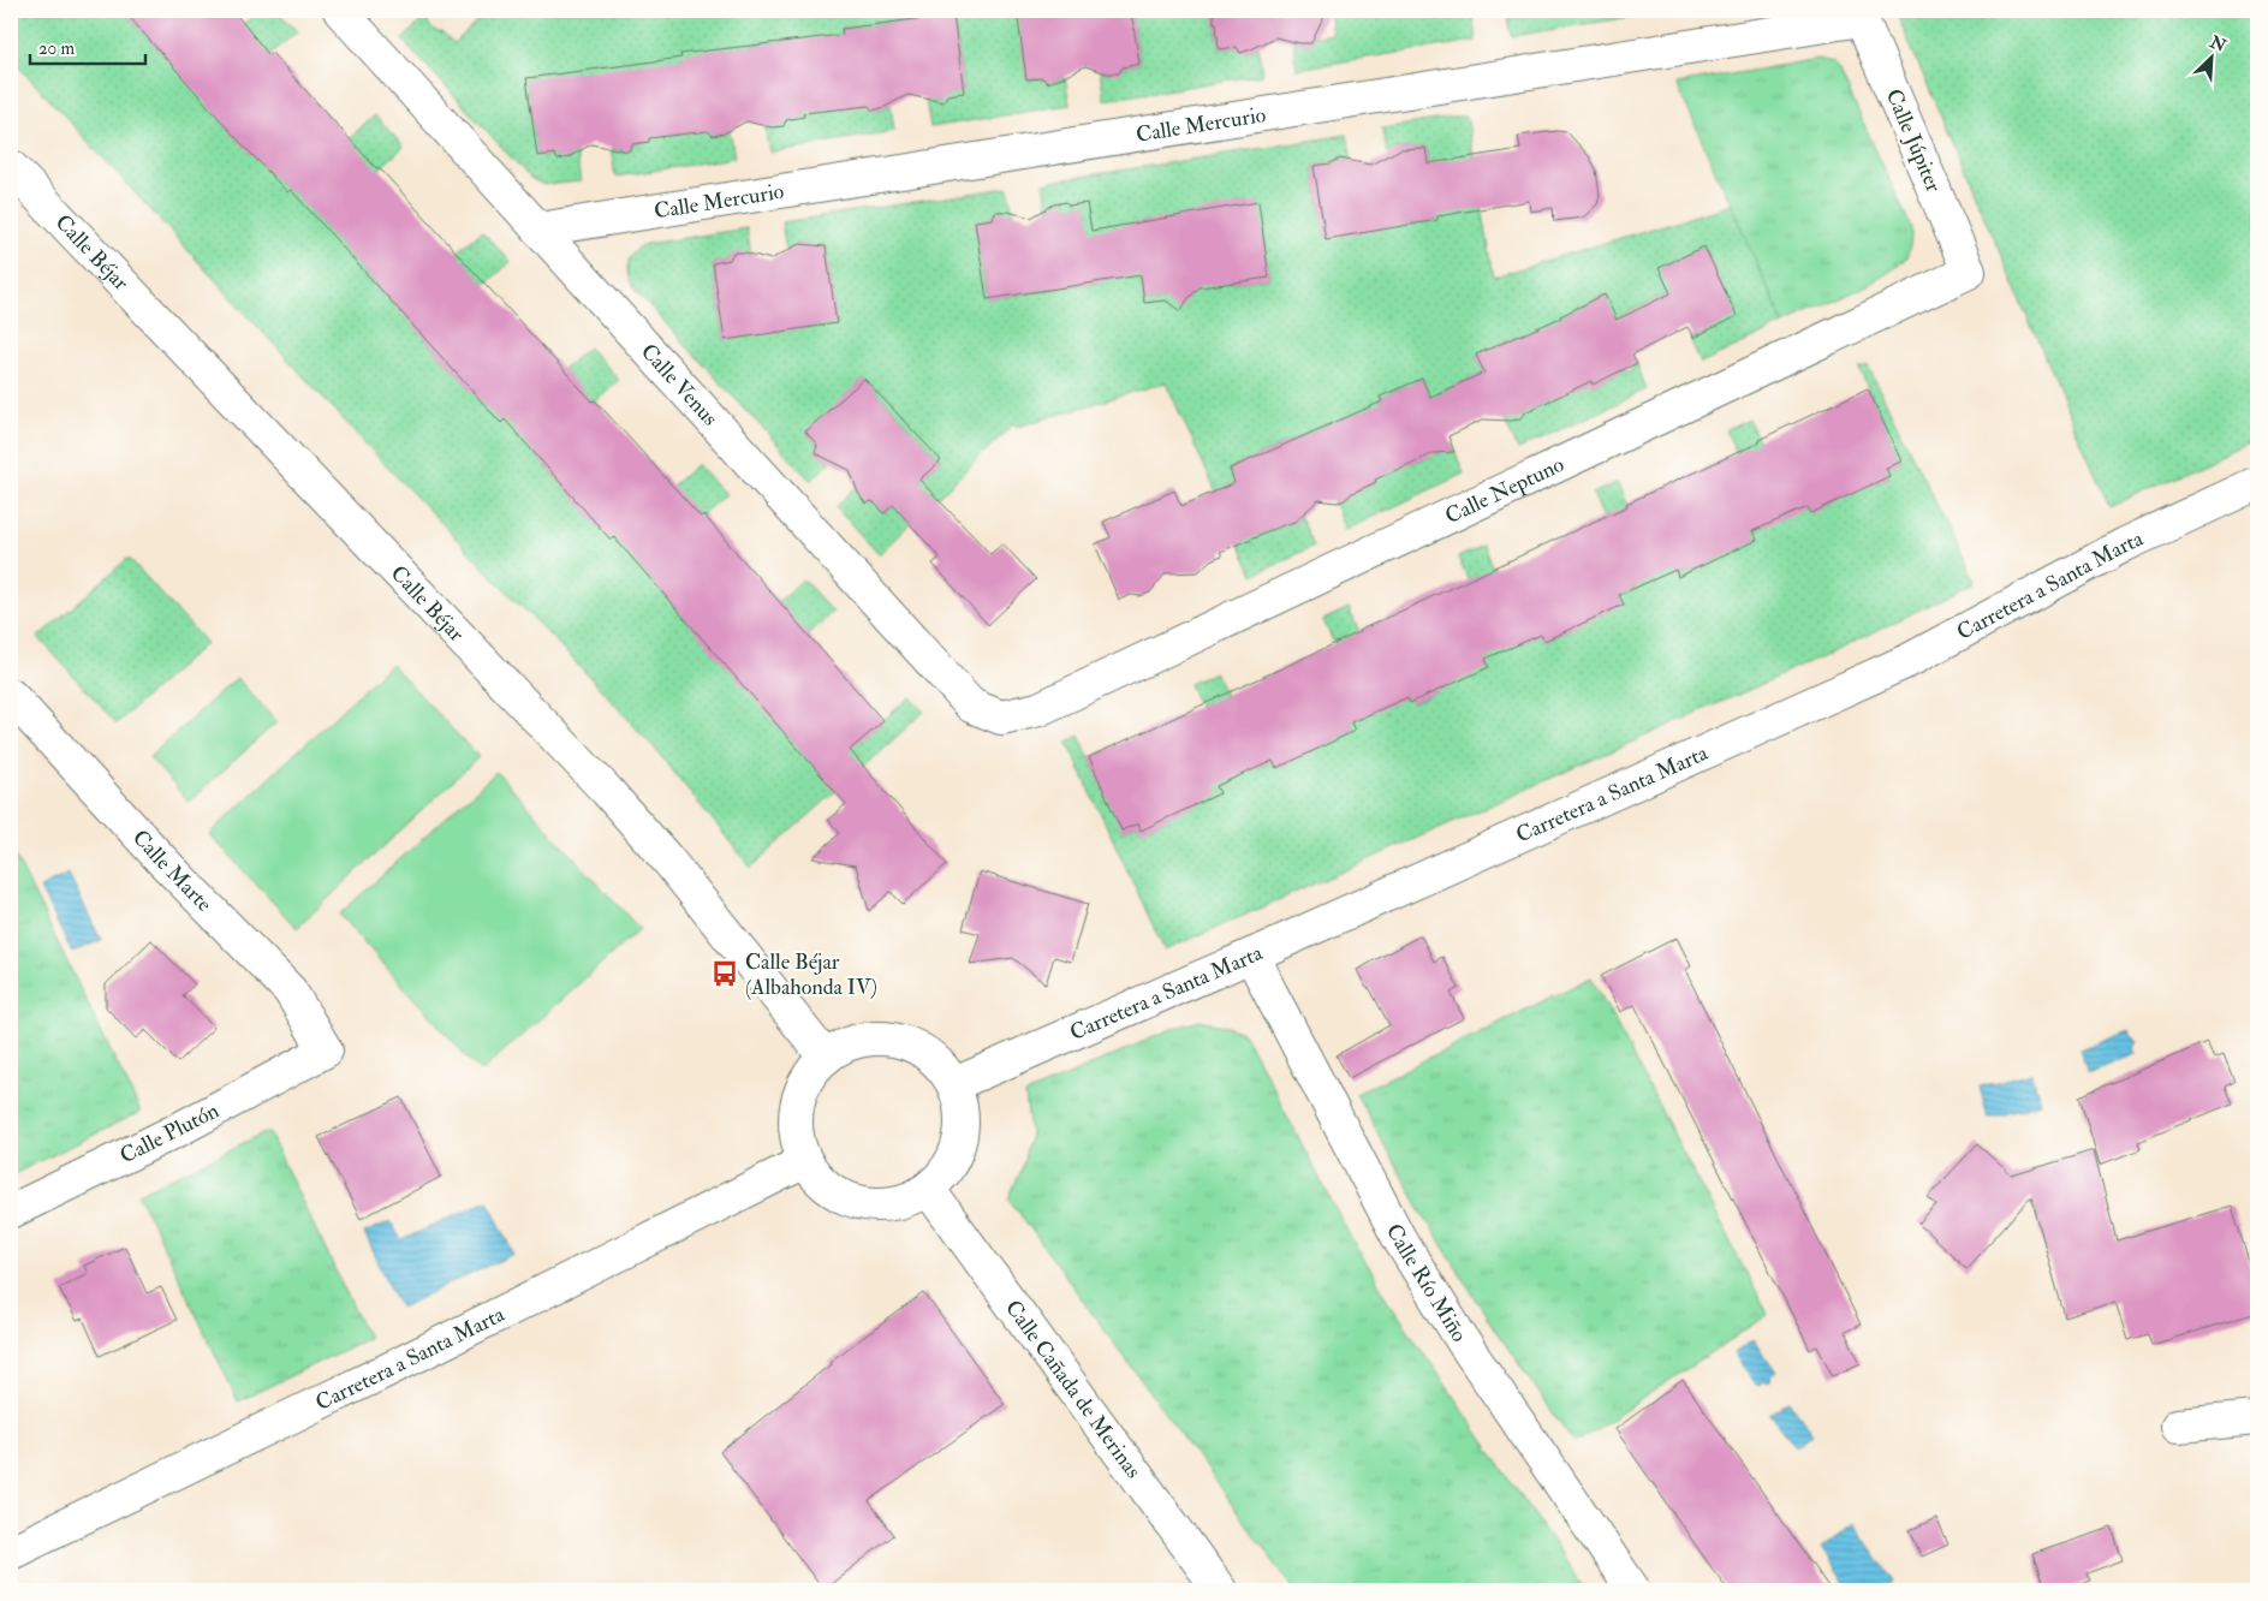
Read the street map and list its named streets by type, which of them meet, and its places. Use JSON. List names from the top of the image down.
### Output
{
  "streets": {
    "street": [
      "Calle Mercurio",
      "Calle Júpiter",
      "Calle Béjar",
      "Calle Venus",
      "Calle Neptuno",
      "Carretera a Santa Marta",
      "Calle Marte",
      "Calle Plutón",
      "Calle Río Miño",
      "Calle Cañada de Merinas"
    ]
  },
  "crossings": [
    ["Calle Mercurio", "Calle Júpiter"],
    ["Calle Mercurio", "Calle Venus"],
    ["Calle Júpiter", "Calle Neptuno"],
    ["Calle Béjar", "Carretera a Santa Marta"],
    ["Calle Béjar", "Calle Cañada de Merinas"],
    ["Calle Venus", "Calle Neptuno"],
    ["Carretera a Santa Marta", "Calle Río Miño"],
    ["Carretera a Santa Marta", "Calle Cañada de Merinas"],
    ["Calle Marte", "Calle Plutón"]
  ],
  "places": {
    "bus stop": ["Calle Béjar (Albahonda IV)"]
  },
  "scale_bar": "20 m",
  "north": "top right"
}
